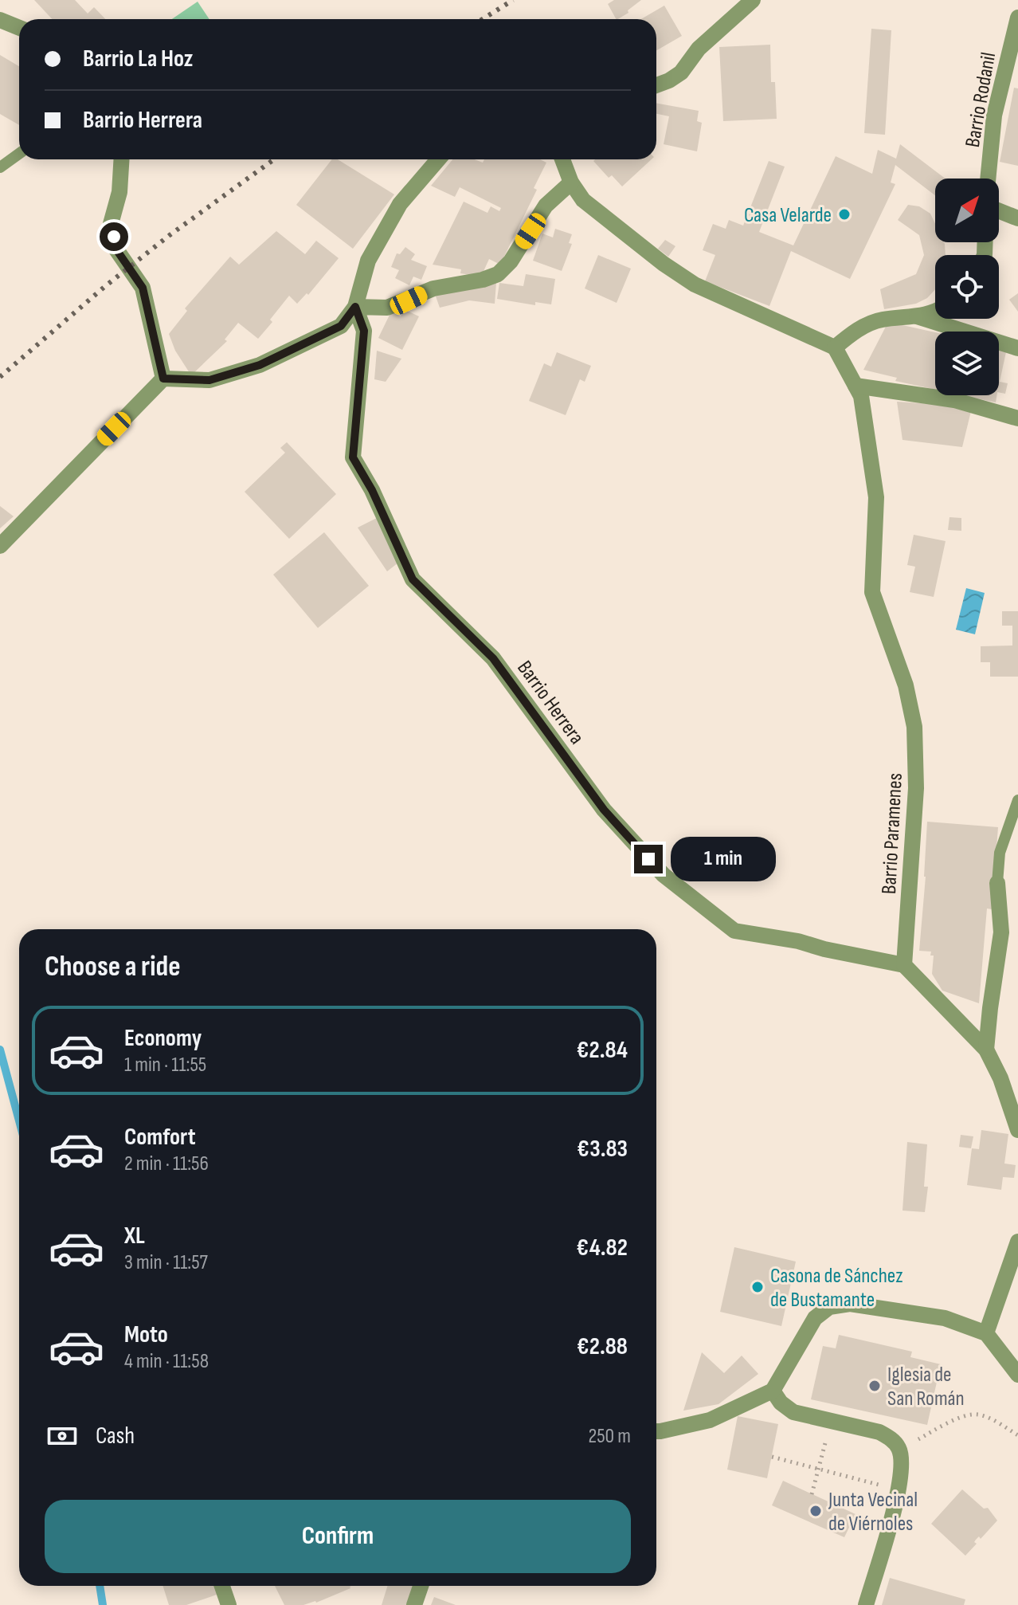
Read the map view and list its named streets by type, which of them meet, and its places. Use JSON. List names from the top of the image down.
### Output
{
  "streets": {
    "street": ["Barrio Rodanil", "Barrio Herrera", "Barrio Paramenes"]
  },
  "crossings": [
    ["Barrio Herrera", "Barrio Paramenes"]
  ],
  "places": [
    "Casa Velarde",
    "Casona de Sánchez de Bustamante",
    "Iglesia de San Román",
    "Junta Vecinal de Viérnoles"
  ],
  "north": "top right",
  "page": {
    "banner": ["Barrio La Hoz", "Barrio Herrera"],
    "bubble": "1 min",
    "heading": "Choose a ride",
    "list": [
      {
        "name": "Economy",
        "note": "1 min · 11:55",
        "value": "€2.84"
      },
      {
        "name": "Comfort",
        "note": "2 min · 11:56",
        "value": "€3.83"
      },
      {
        "name": "XL",
        "note": "3 min · 11:57",
        "value": "€4.82"
      },
      {
        "name": "Moto",
        "note": "4 min · 11:58",
        "value": "€2.88"
      }
    ],
    "pay": ["Cash", "250 m"],
    "buttons": "Confirm"
  }
}
